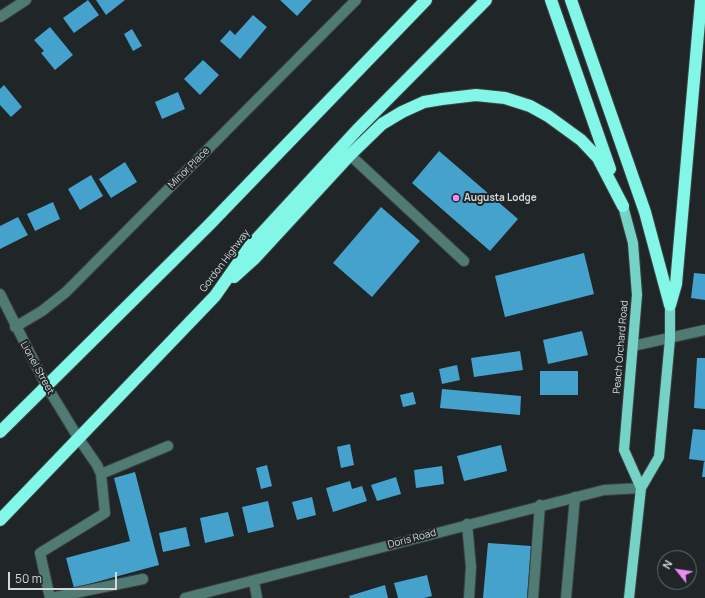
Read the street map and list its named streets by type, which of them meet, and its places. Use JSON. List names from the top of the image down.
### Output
{
  "streets": {
    "highway": ["Gordon Highway"],
    "main road": ["Peach Orchard Road"],
    "street": ["Minor Place", "Lionel Street", "Doris Road"]
  },
  "crossings": [
    ["Minor Place", "Lionel Street"],
    ["Gordon Highway", "Lionel Street"],
    ["Peach Orchard Road", "Doris Road"]
  ],
  "places": ["Augusta Lodge"],
  "scale_bar": "50 m",
  "north": "top left"
}
